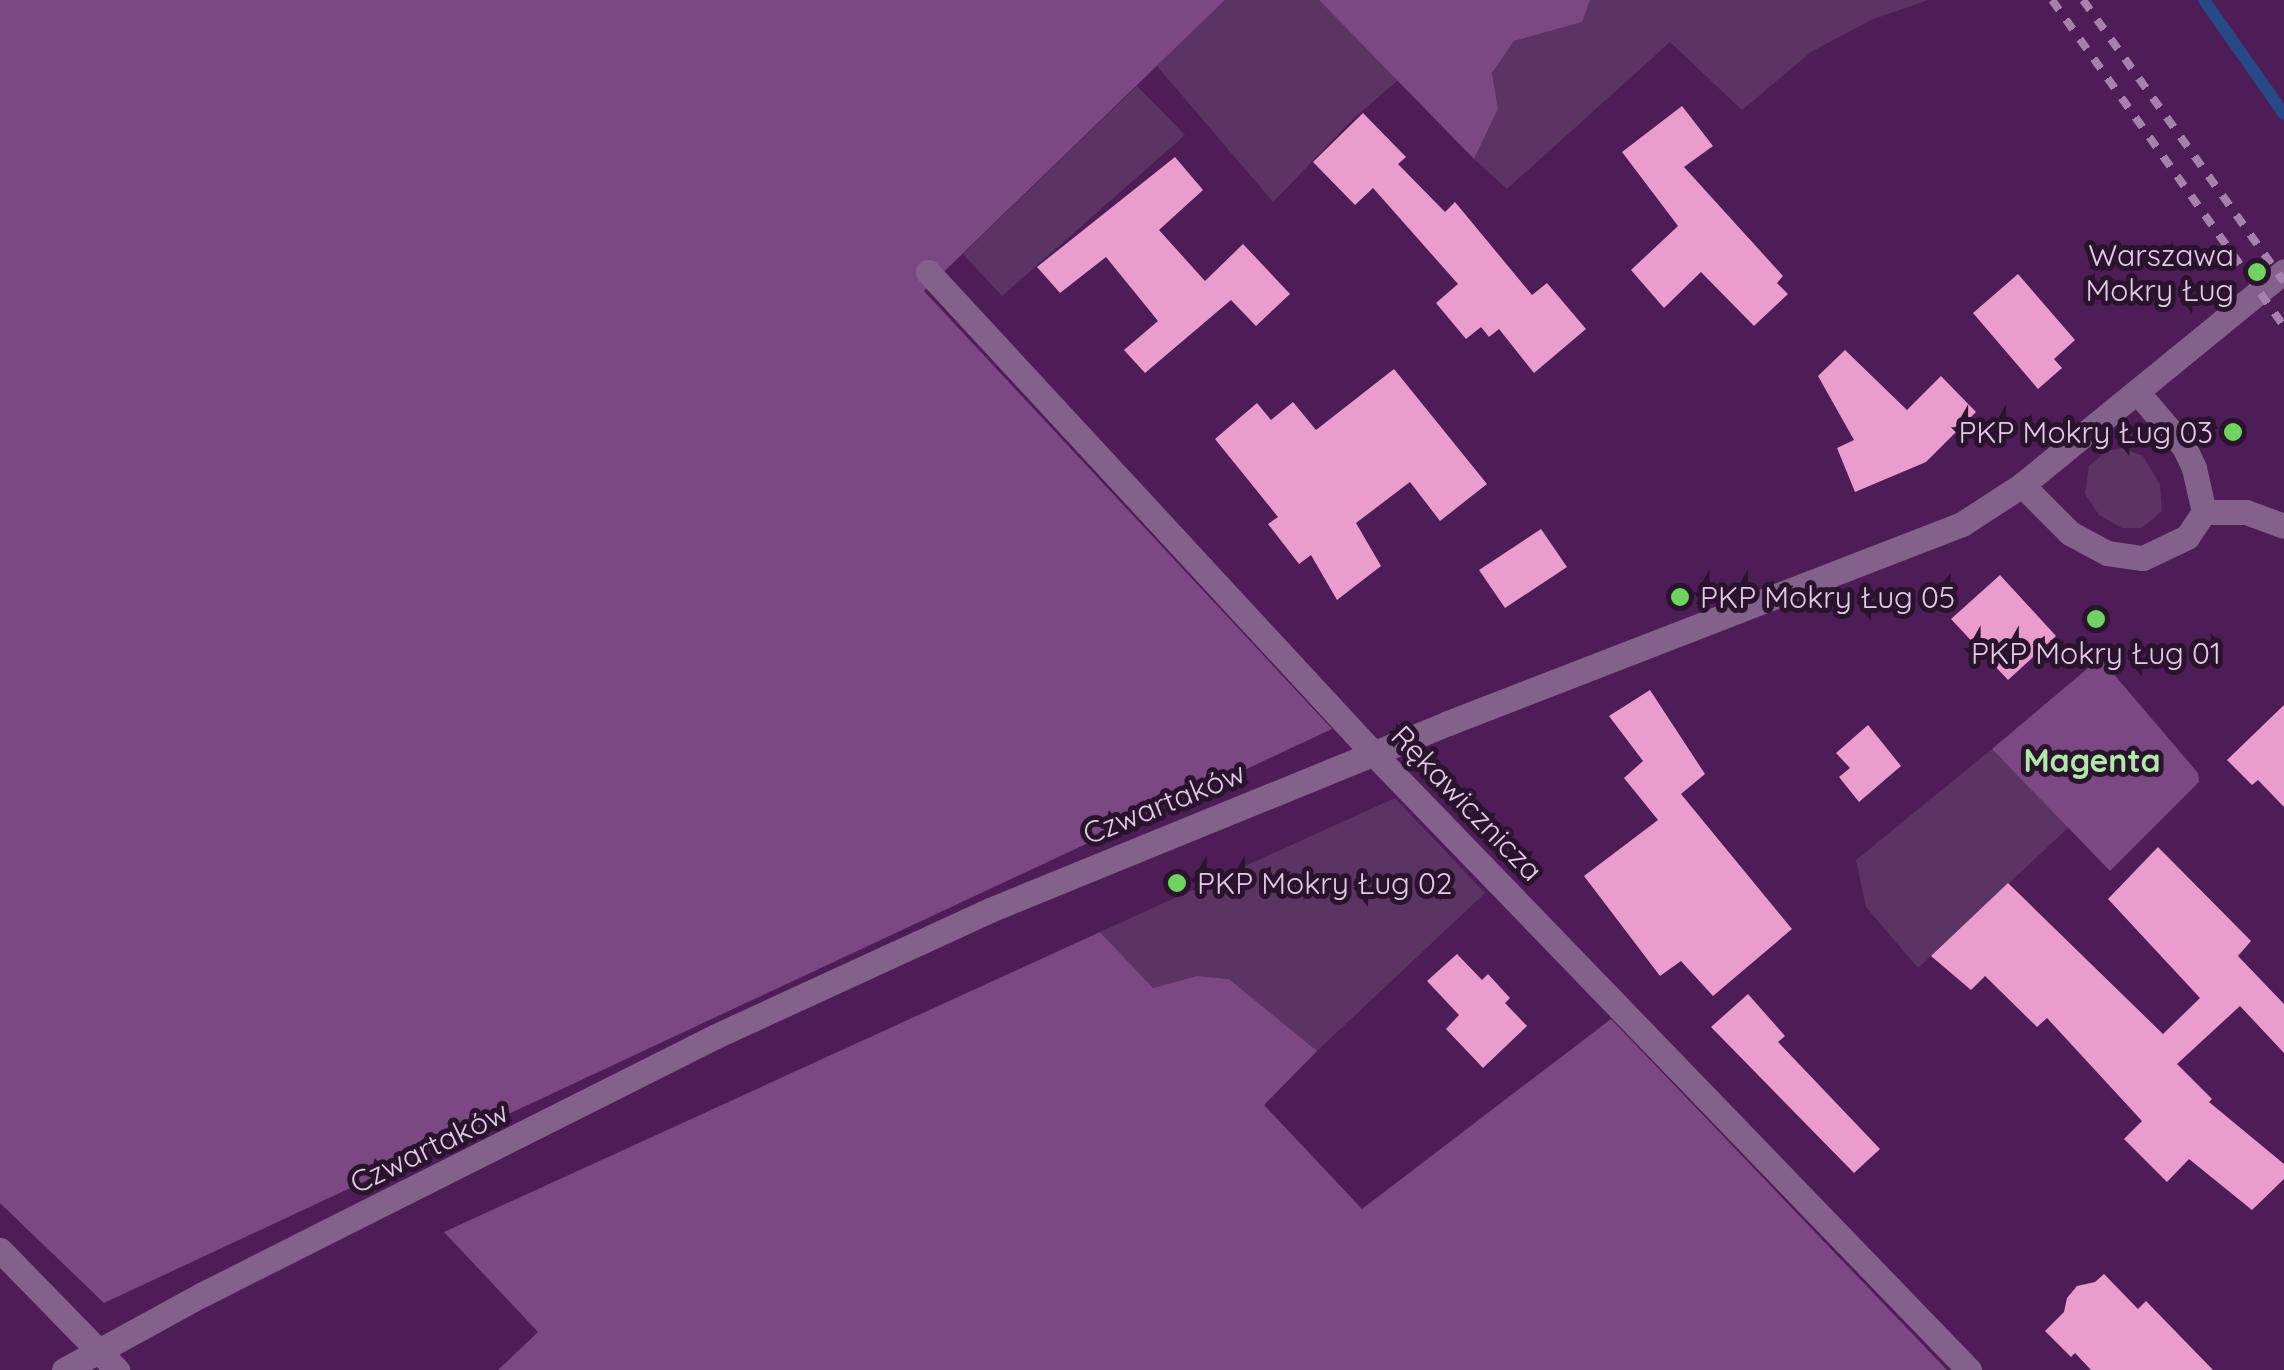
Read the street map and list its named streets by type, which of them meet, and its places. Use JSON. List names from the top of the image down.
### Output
{
  "streets": {
    "street": ["Czwartaków", "Rękawicznicza"]
  },
  "crossings": [
    ["Czwartaków", "Rękawicznicza"]
  ],
  "districts": ["Magenta"],
  "places": [
    "Warszawa Mokry Ług",
    "PKP Mokry Ług 03",
    "PKP Mokry Ług 05",
    "PKP Mokry Ług 01",
    "PKP Mokry Ług 02"
  ]
}
